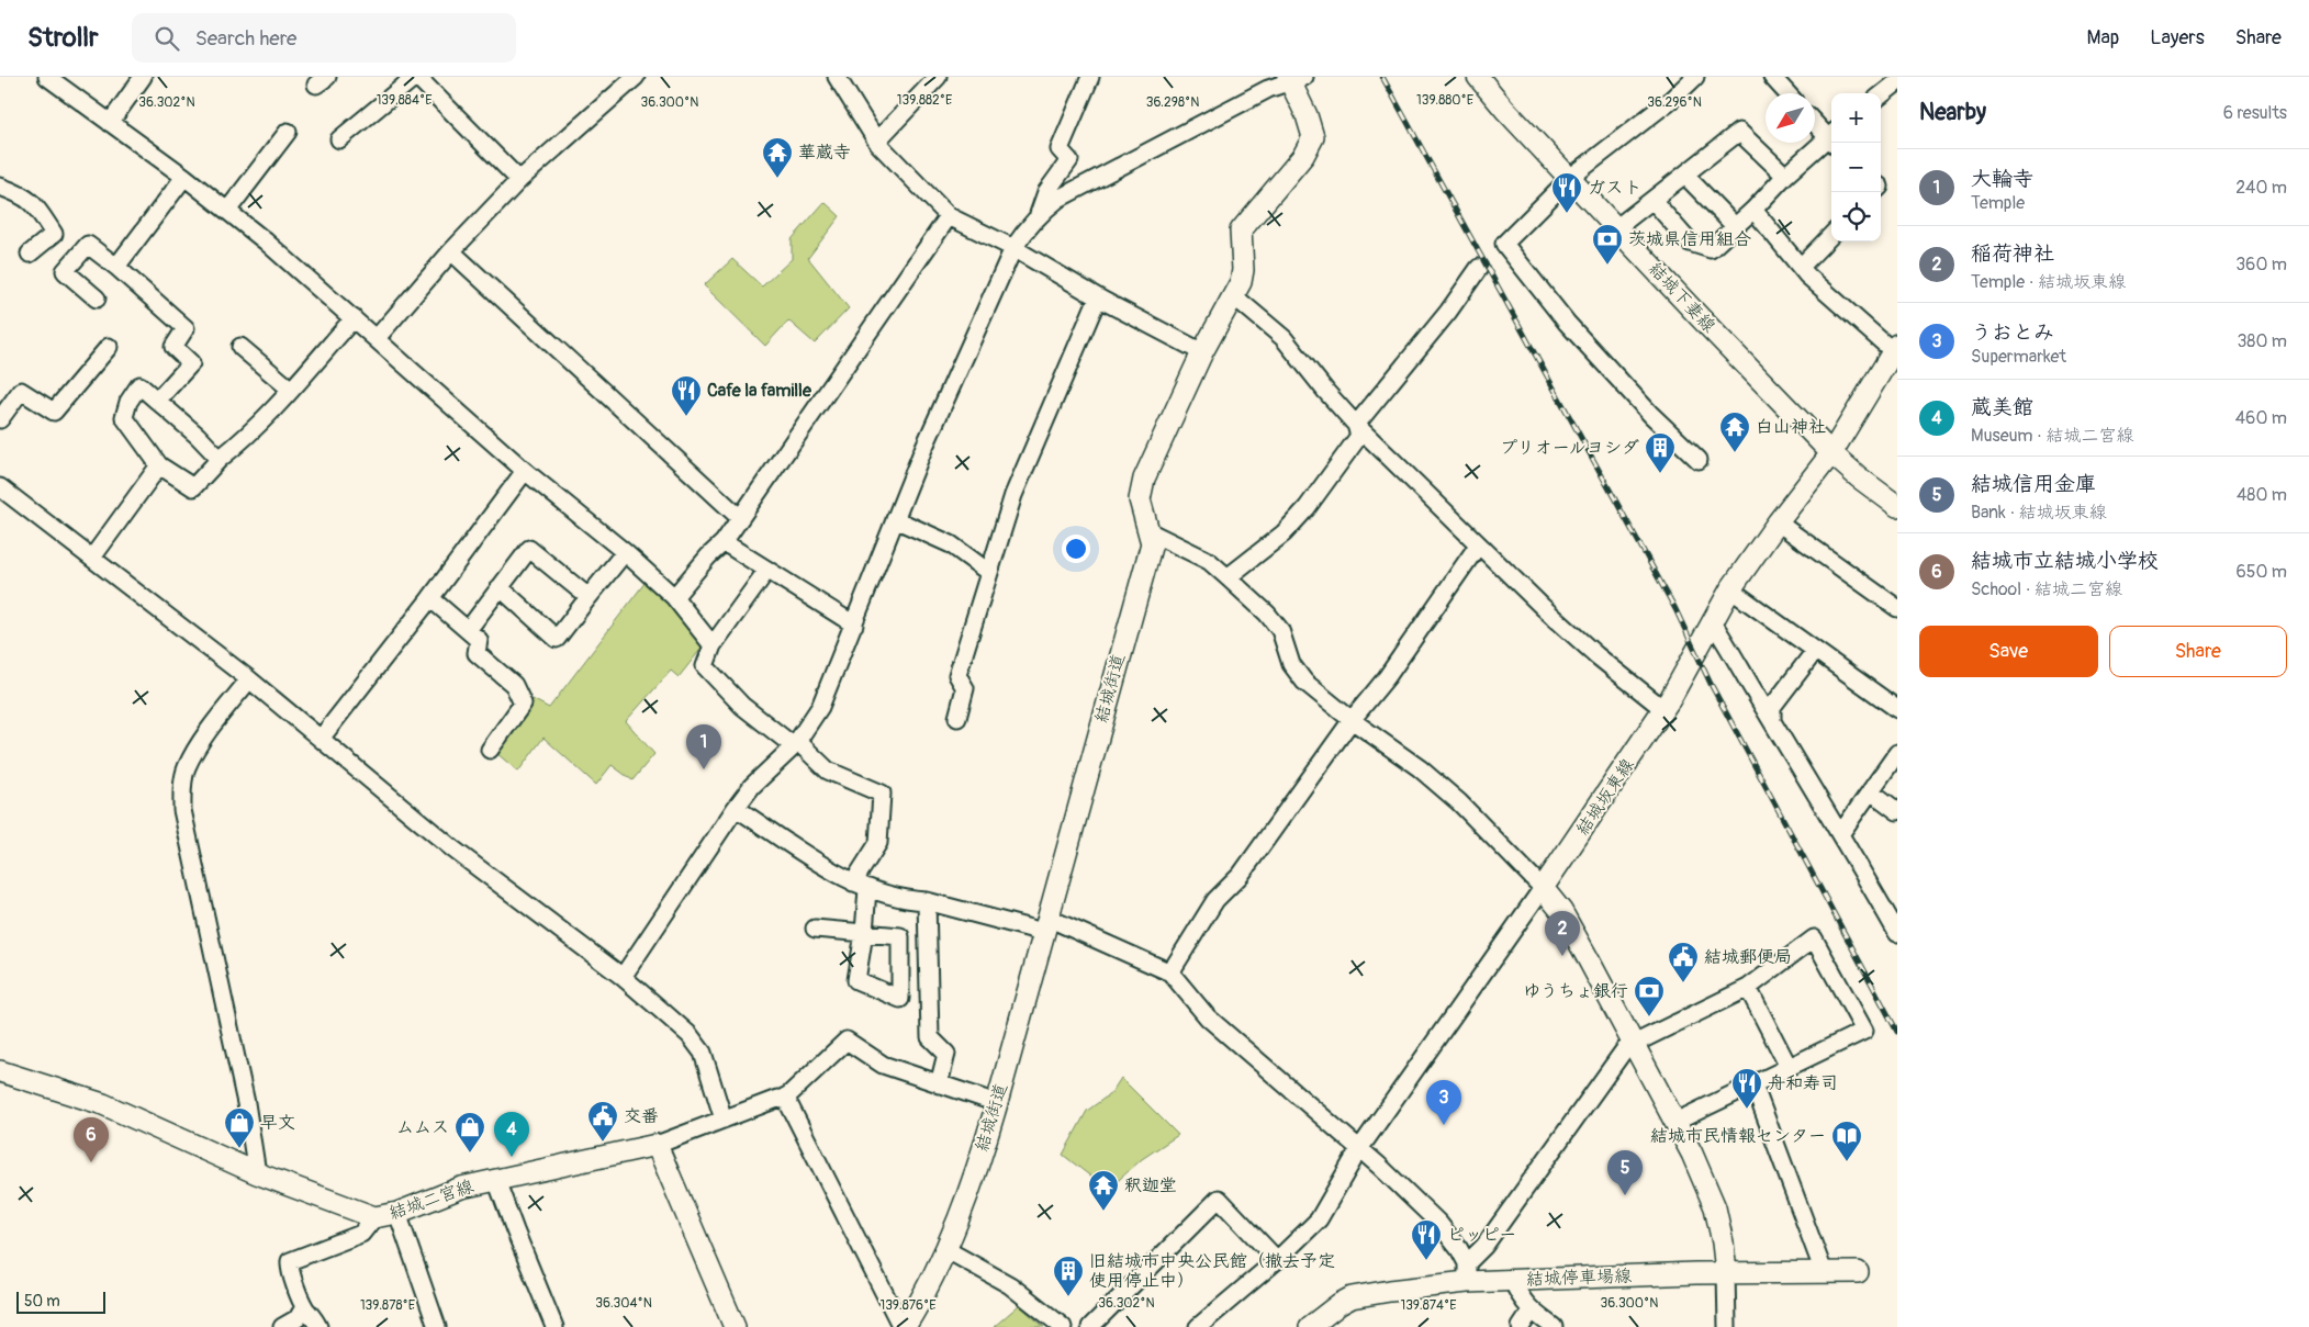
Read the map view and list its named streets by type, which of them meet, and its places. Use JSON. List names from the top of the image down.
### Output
{
  "streets": {
    "main road": [
      "結城下妻線",
      "結城街道",
      "結城坂東線",
      "結城二宮線",
      "結城停車場線"
    ]
  },
  "crossings": [
    ["結城下妻線", "結城坂東線"]
  ],
  "places": {
    "temple": ["華蔵寺", "白山神社", "釈迦堂"],
    "restaurant": [
      "ガスト",
      "Cafe la famille",
      "舟和寿司",
      "ピッピー"
    ],
    "bank": ["茨城県信用組合", "ゆうちょ銀行"],
    "building": ["プリオールヨシダ", "旧結城市中央公民館（撤去予定 使用停止中）"],
    "public building": ["結城郵便局", "交番"],
    "shop": ["早文", "ムムス"],
    "library": ["結城市民情報センター"]
  },
  "scale_bar": "50 m",
  "north": "bottom left",
  "page": {
    "header": "Strollr",
    "search": "Search here",
    "nav": ["Map", "Layers", "Share"],
    "heading": ["Nearby", "6 results"],
    "map_buttons": ["+", "−"],
    "list": [
      {
        "mark": "1",
        "name": "大輪寺",
        "note": "Temple",
        "value": "240 m"
      },
      {
        "mark": "2",
        "name": "稲荷神社",
        "note": "Temple · 結城坂東線",
        "value": "360 m"
      },
      {
        "mark": "3",
        "name": "うおとみ",
        "note": "Supermarket",
        "value": "380 m"
      },
      {
        "mark": "4",
        "name": "蔵美館",
        "note": "Museum · 結城二宮線",
        "value": "460 m"
      },
      {
        "mark": "5",
        "name": "結城信用金庫",
        "note": "Bank · 結城坂東線",
        "value": "480 m"
      },
      {
        "mark": "6",
        "name": "結城市立結城小学校",
        "note": "School · 結城二宮線",
        "value": "650 m"
      }
    ],
    "buttons": ["Save", "Share"],
    "pins": [
      "1",
      "2",
      "3",
      "4",
      "6",
      "5"
    ],
    "scale": "50 m"
  },
  "coordinates": [
    "139.884°E",
    "139.882°E",
    "139.880°E",
    "36.302°N",
    "36.300°N",
    "36.298°N",
    "36.296°N",
    "36.304°N",
    "139.878°E",
    "139.876°E",
    "139.874°E"
  ]
}
